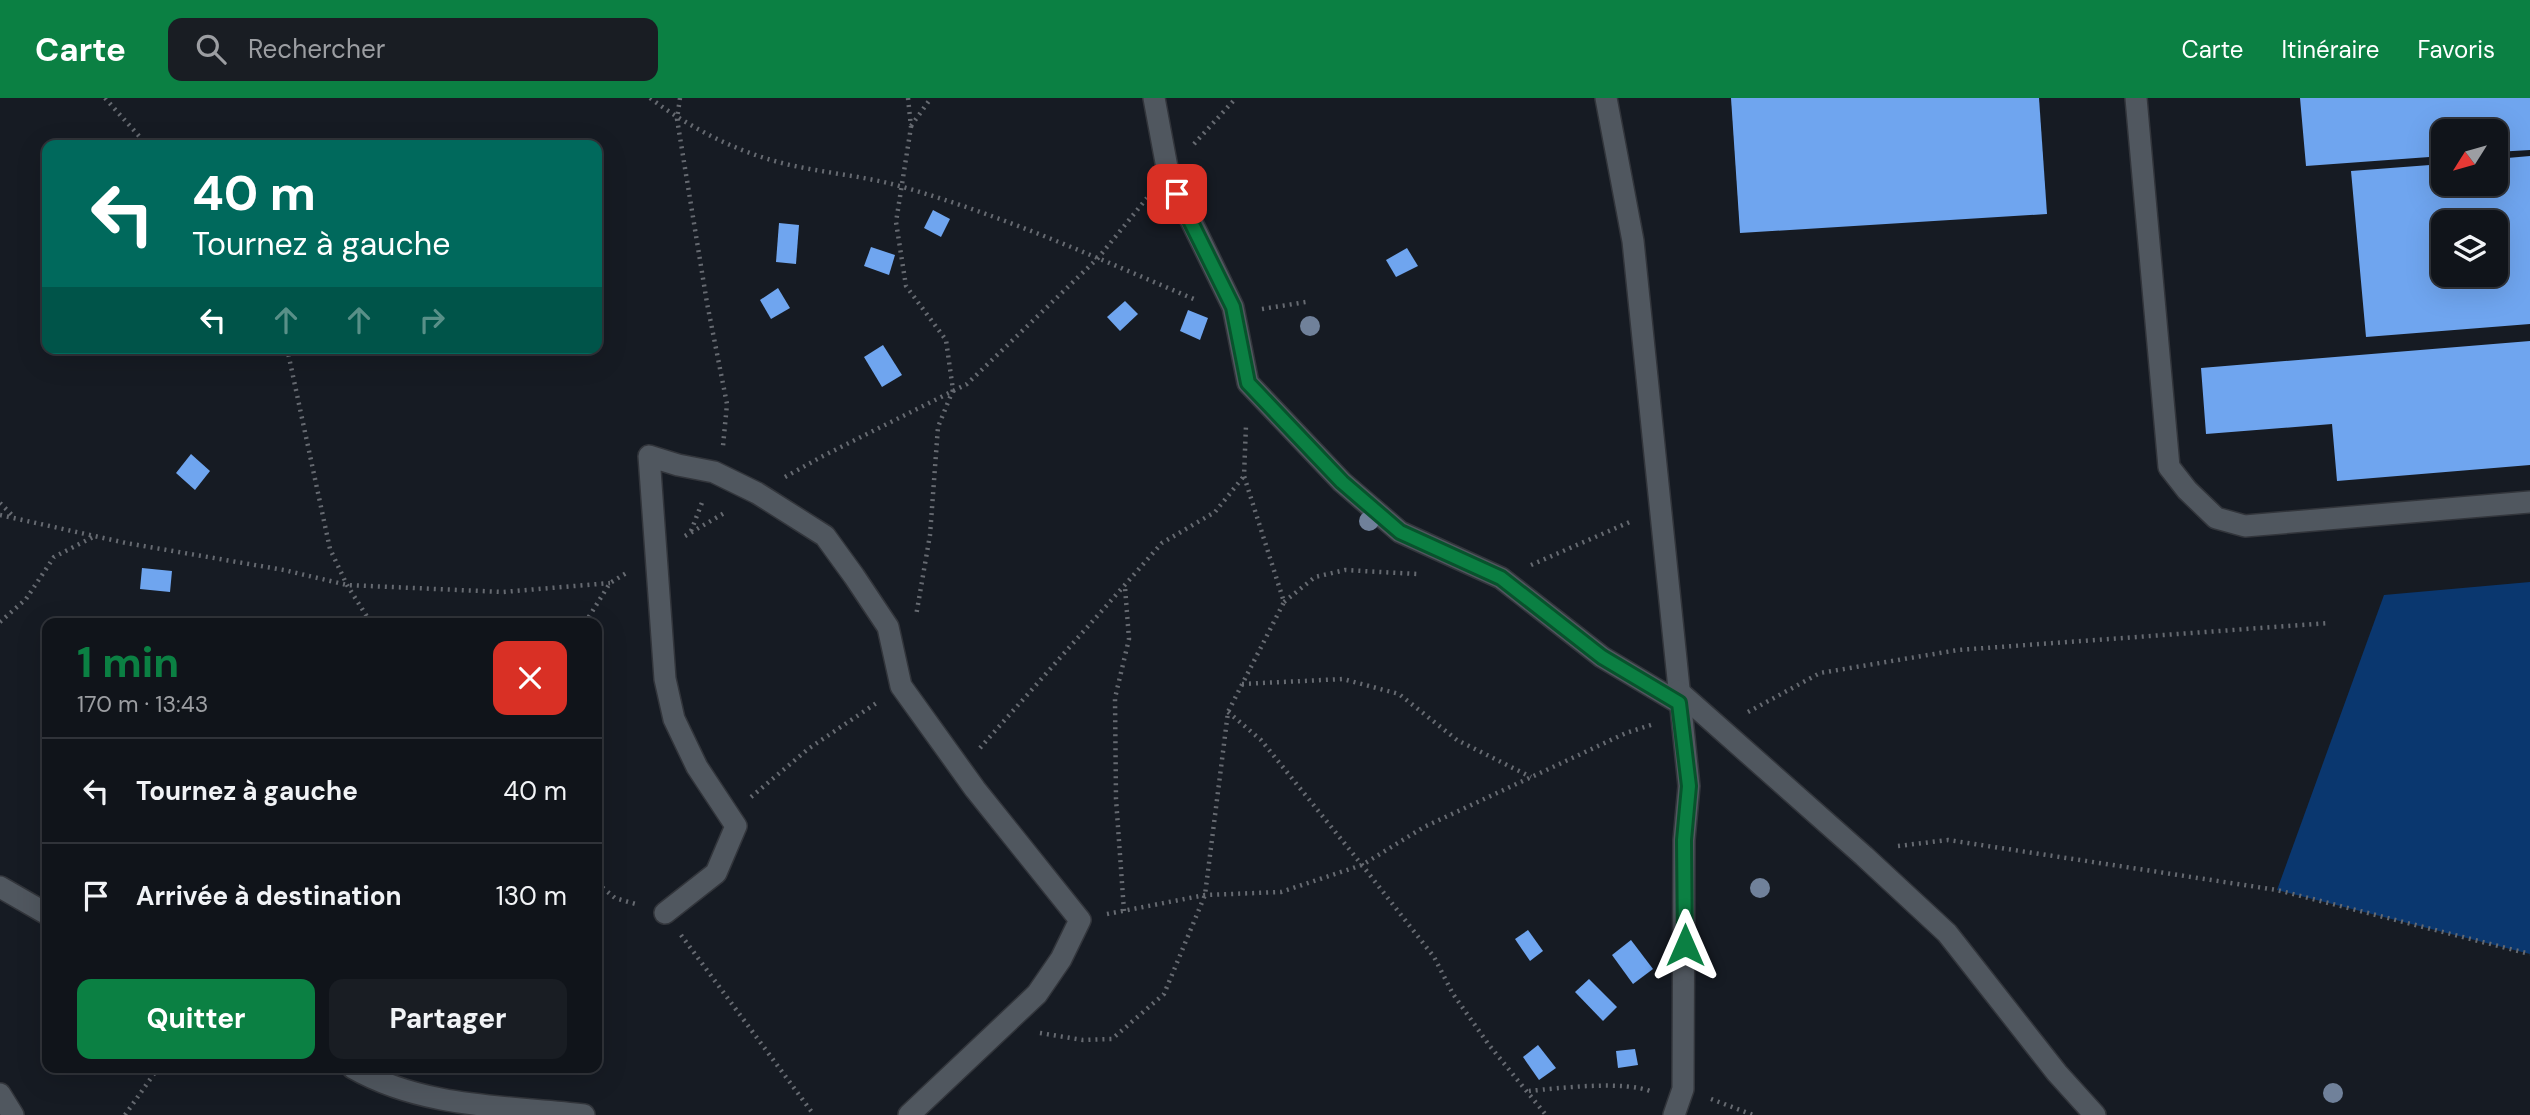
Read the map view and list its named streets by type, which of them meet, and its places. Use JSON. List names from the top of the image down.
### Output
{
  "north": "bottom left",
  "page": {
    "header": "Carte",
    "search": "Rechercher",
    "nav": ["Carte", "Itinéraire", "Favoris"],
    "turn": ["40 m", "Tournez à gauche"],
    "heading": ["1 min", "170 m · 13:43"],
    "list": [
      {
        "name": "Tournez à gauche",
        "value": "40 m"
      },
      {
        "name": "Arrivée à destination",
        "value": "130 m"
      }
    ],
    "buttons": ["Quitter", "Partager"]
  }
}
